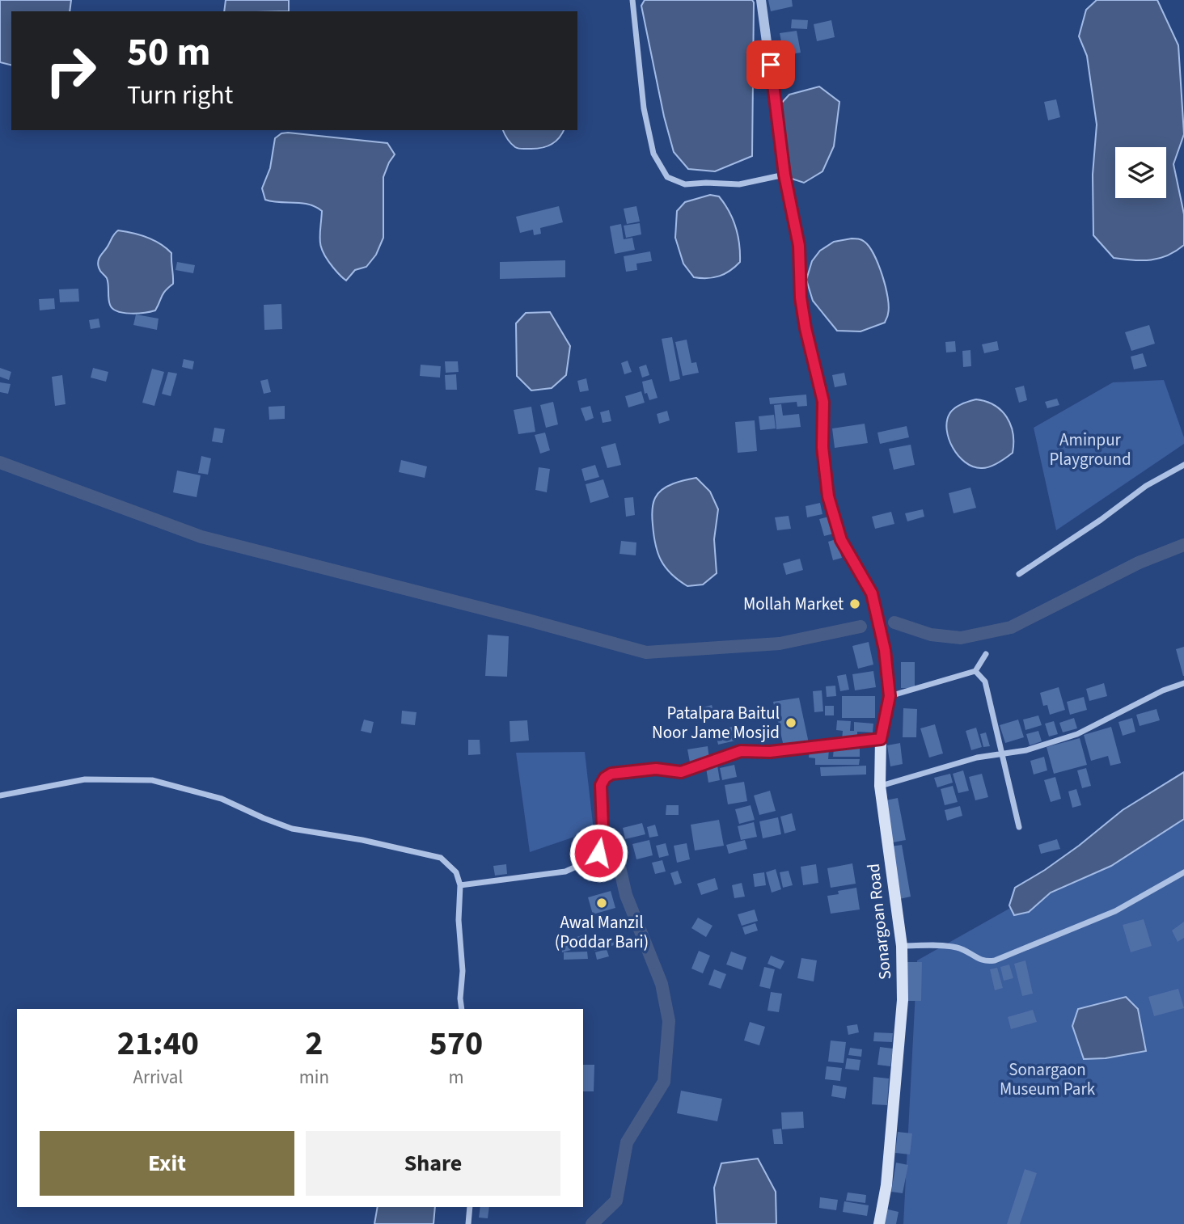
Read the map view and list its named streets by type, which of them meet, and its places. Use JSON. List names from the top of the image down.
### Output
{
  "streets": {
    "main road": ["Sonargoan Road"]
  },
  "parks": ["Aminpur Playground", "Sonargaon Museum Park"],
  "places": ["Mollah Market", "Patalpara Baitul Noor Jame Mosjid", "Awal Manzil (Poddar Bari)"],
  "page": {
    "turn": ["50 m", "Turn right"],
    "eta": [
      "21:40",
      "Arrival",
      "2",
      "min",
      "570",
      "m"
    ],
    "buttons": ["Exit", "Share"]
  }
}
